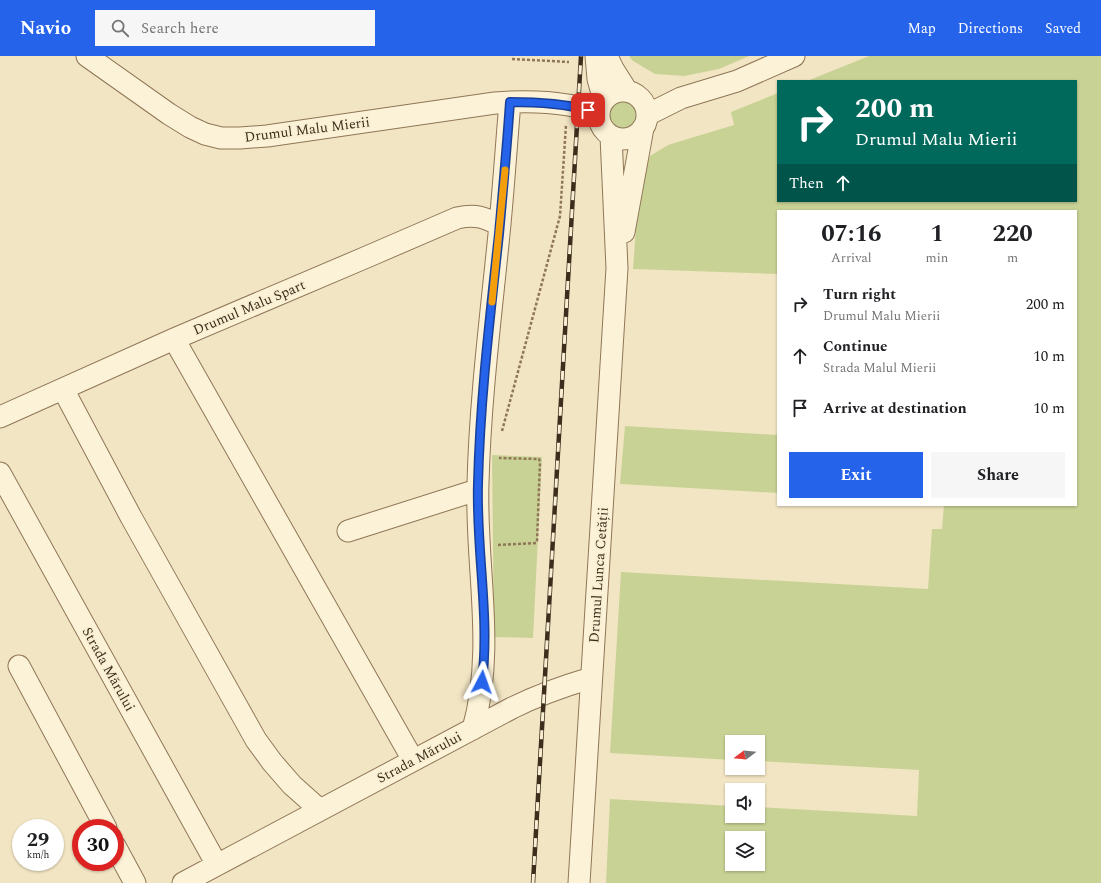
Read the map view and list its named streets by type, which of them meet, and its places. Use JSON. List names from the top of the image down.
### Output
{
  "streets": {
    "street": [
      "Drumul Malu Mierii",
      "Drumul Malu Spart",
      "Drumul Lunca Cetății",
      "Strada Mărului"
    ]
  },
  "crossings": [
    ["Drumul Malu Mierii", "Strada Mărului"],
    ["Drumul Malu Spart", "Strada Mărului"],
    ["Drumul Lunca Cetății", "Strada Mărului"]
  ],
  "north": "left",
  "page": {
    "header": "Navio",
    "search": "Search here",
    "nav": ["Map", "Directions", "Saved"],
    "turn": ["200 m", "Drumul Malu Mierii"],
    "then": "Then",
    "eta": [
      "07:16",
      "Arrival",
      "1",
      "min",
      "220",
      "m"
    ],
    "list": [
      {
        "name": "Turn right",
        "note": "Drumul Malu Mierii",
        "value": "200 m"
      },
      {
        "name": "Continue",
        "note": "Strada Malul Mierii",
        "value": "10 m"
      },
      {
        "name": "Arrive at destination",
        "value": "10 m"
      }
    ],
    "buttons": ["Exit", "Share"],
    "speed": "29 km/h",
    "limit": "30"
  }
}
